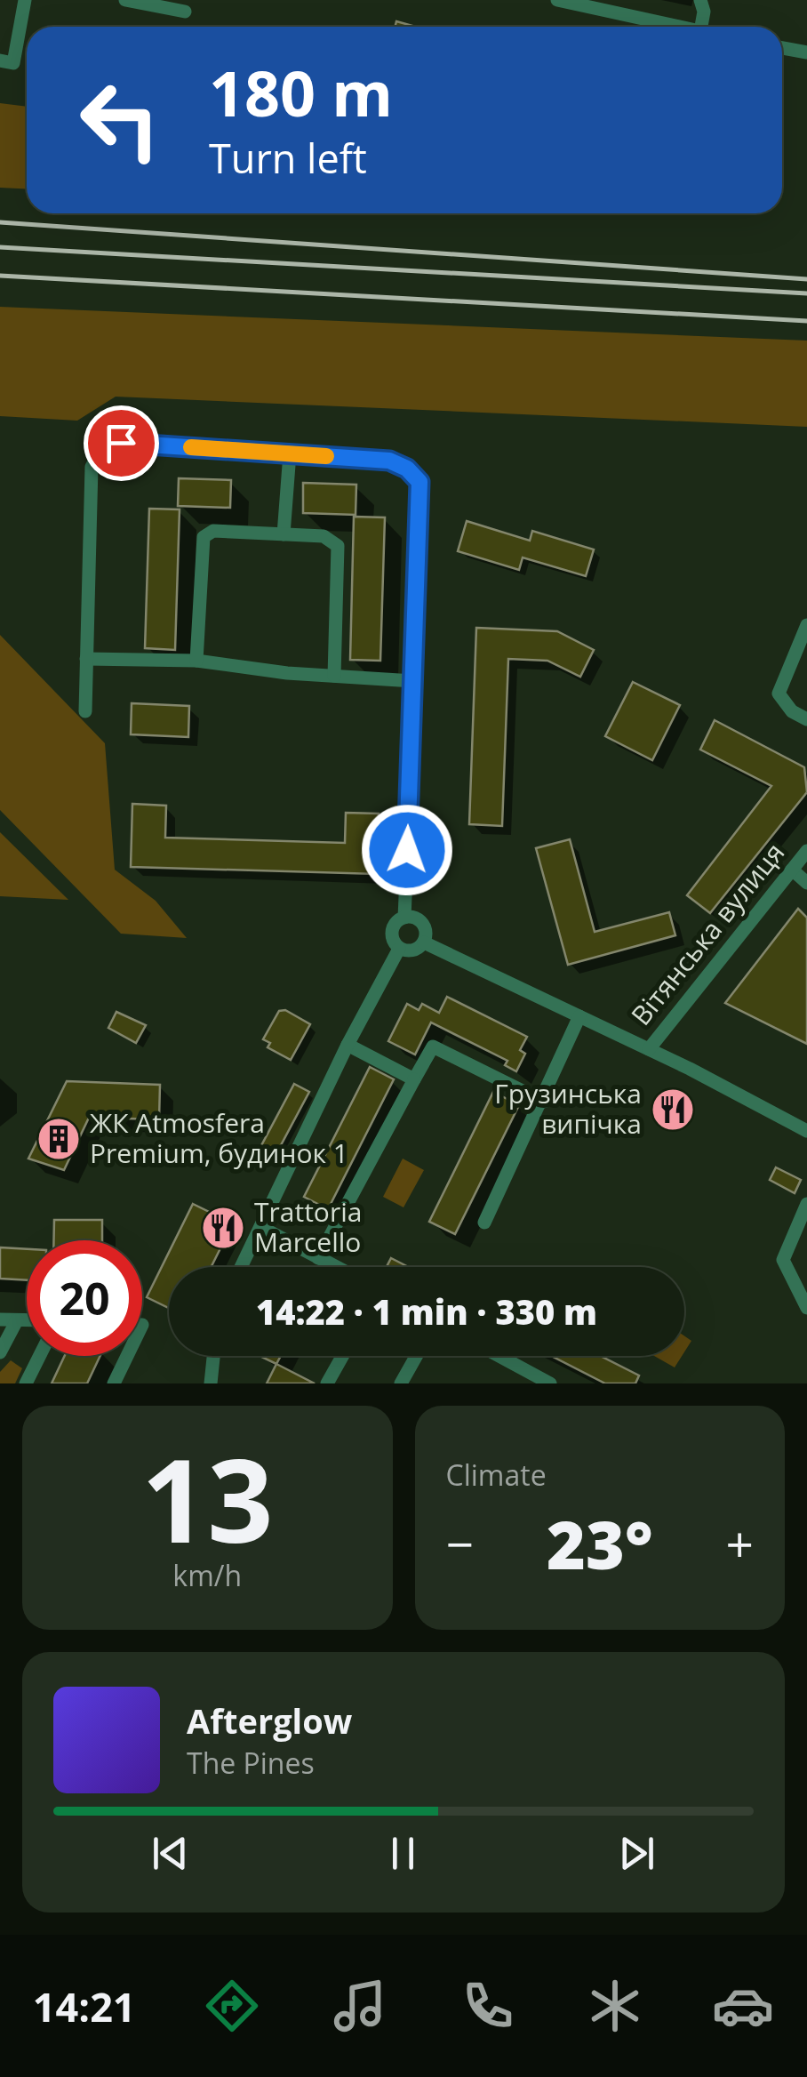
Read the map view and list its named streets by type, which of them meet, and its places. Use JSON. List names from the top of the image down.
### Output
{
  "streets": {
    "street": ["Вітянська вулиця"]
  },
  "places": {
    "restaurant": ["Грузинська випічка", "Trattoria Marcello"],
    "building": ["ЖК Atmosfera Premium, будинок 1"]
  },
  "page": {
    "turn": ["180 m", "Turn left"],
    "limit": "20",
    "trip": "14:22 · 1 min · 330 m",
    "tile": [
      ["13", "km/h"],
      "Climate"
    ],
    "heat": ["−", "23°", "+"],
    "song": ["Afterglow", "The Pines"],
    "tabs": "14:21"
  }
}
